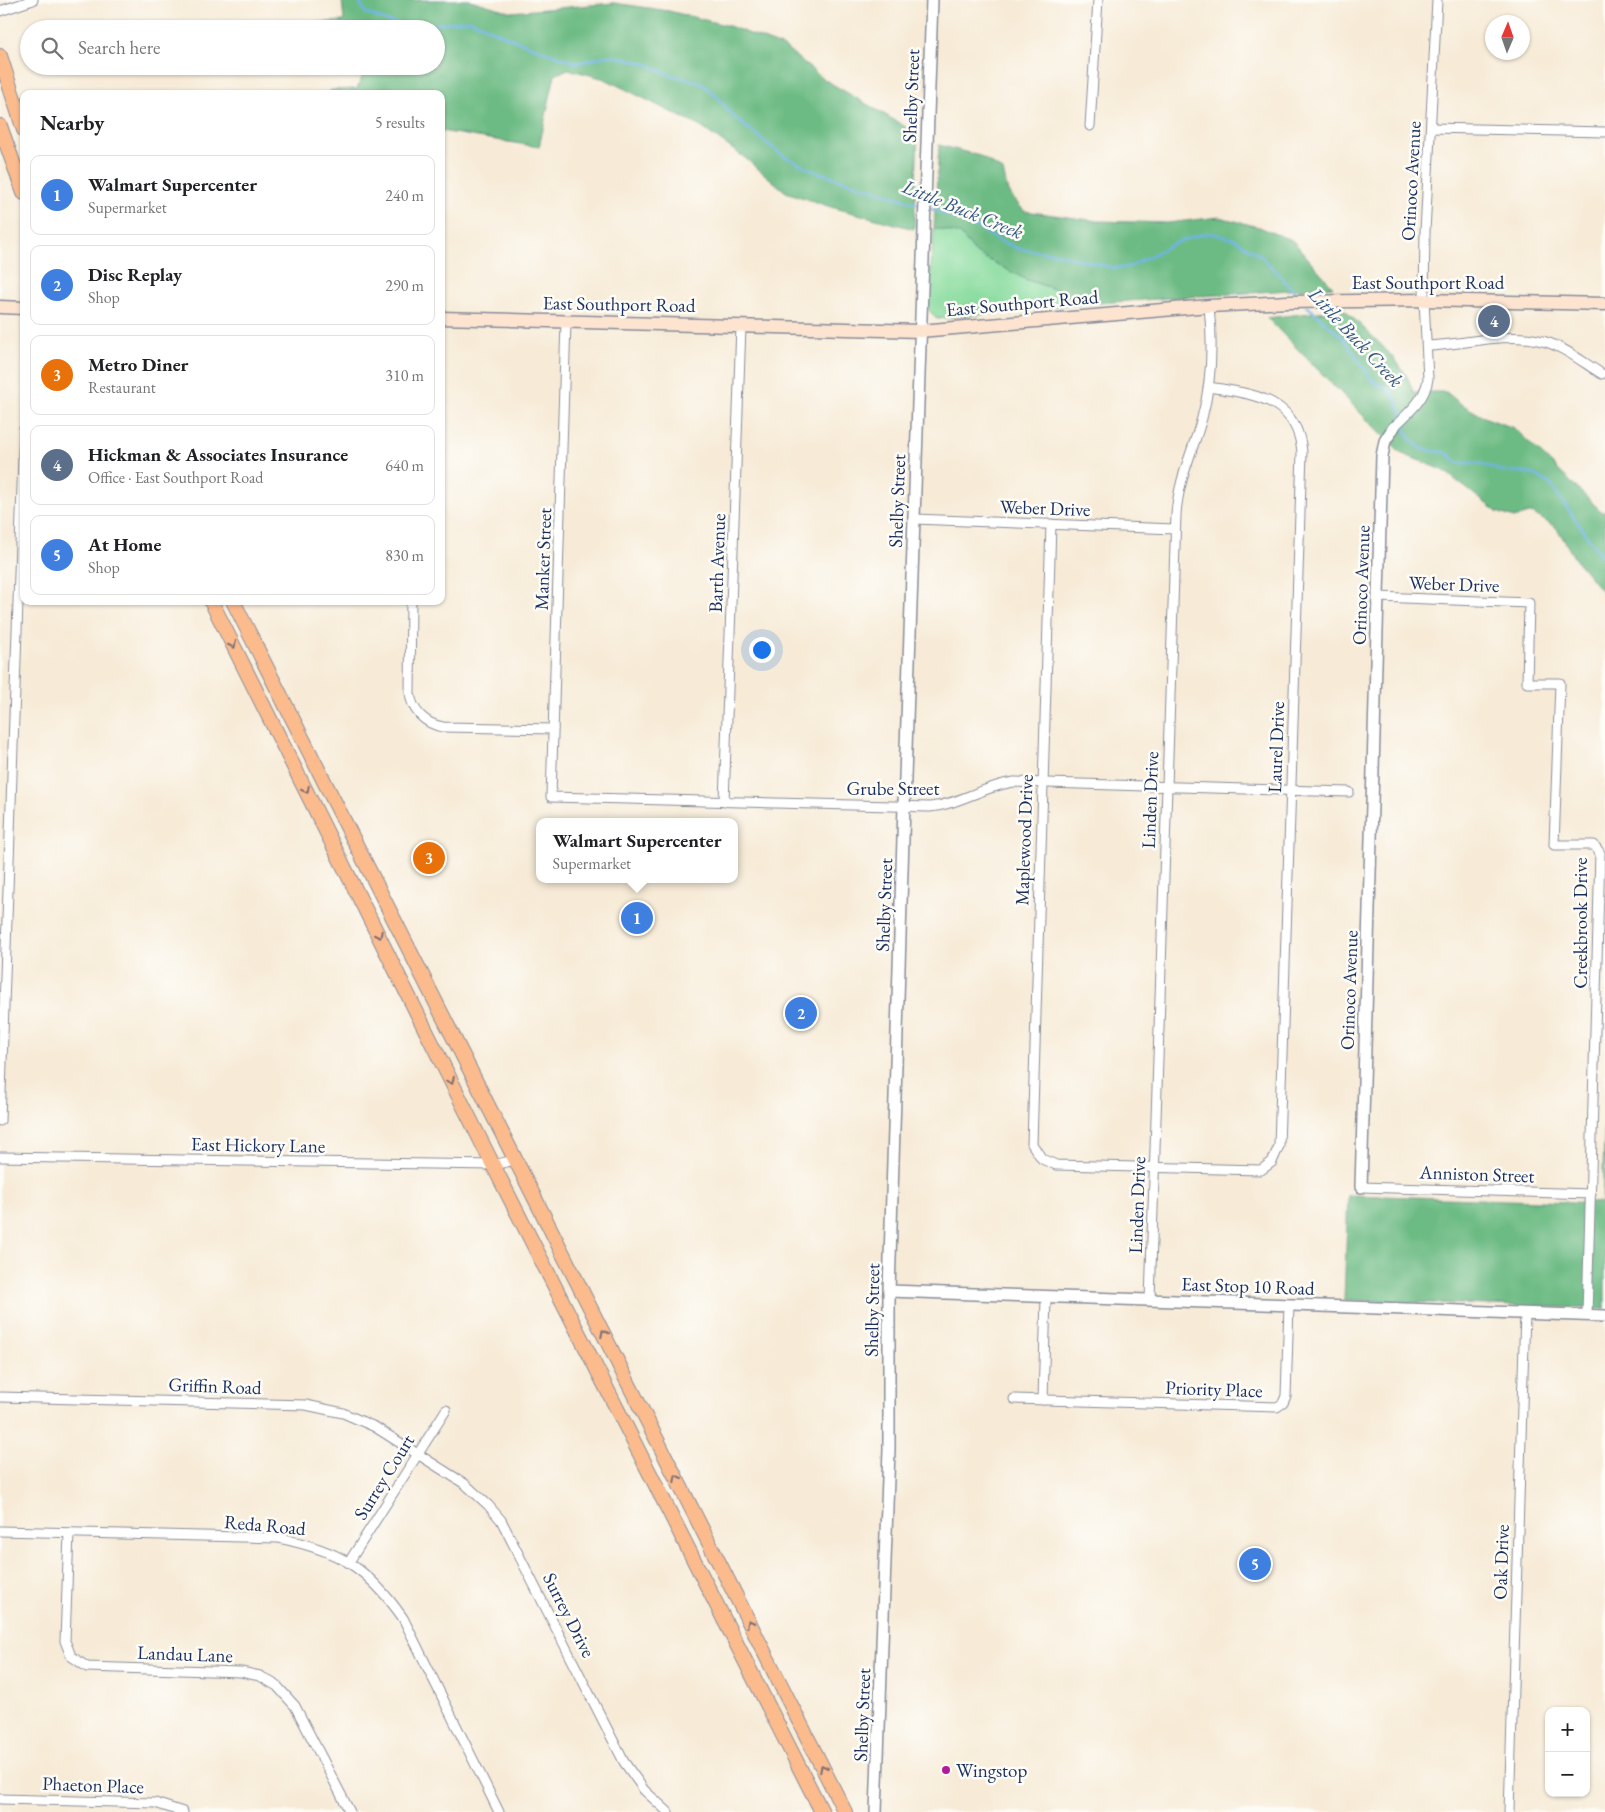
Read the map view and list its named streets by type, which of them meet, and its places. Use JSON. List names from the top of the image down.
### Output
{
  "streets": {
    "main road": ["East Southport Road"],
    "street": [
      "Shelby Street",
      "Orinoco Avenue",
      "Weber Drive",
      "Manker Street",
      "Barth Avenue",
      "Laurel Drive",
      "Grube Street",
      "Linden Drive",
      "Maplewood Drive",
      "Creekbrook Drive",
      "East Hickory Lane",
      "Anniston Street",
      "East Stop 10 Road",
      "Griffin Road",
      "Priority Place",
      "Surrey Court",
      "Reda Road",
      "Oak Drive",
      "Surrey Drive",
      "Landau Lane",
      "Phaeton Place"
    ]
  },
  "crossings": [
    ["Shelby Street", "East Southport Road"],
    ["Shelby Street", "Weber Drive"],
    ["Shelby Street", "Grube Street"],
    ["Shelby Street", "East Stop 10 Road"],
    ["Orinoco Avenue", "East Southport Road"],
    ["Orinoco Avenue", "Weber Drive"],
    ["Orinoco Avenue", "Anniston Street"],
    ["East Southport Road", "Manker Street"],
    ["East Southport Road", "Barth Avenue"],
    ["East Southport Road", "Linden Drive"],
    ["Weber Drive", "Linden Drive"],
    ["Weber Drive", "Maplewood Drive"],
    ["Weber Drive", "Creekbrook Drive"],
    ["Manker Street", "Grube Street"],
    ["Barth Avenue", "Grube Street"],
    ["Laurel Drive", "Grube Street"],
    ["Laurel Drive", "Linden Drive"],
    ["Laurel Drive", "Maplewood Drive"],
    ["Grube Street", "Linden Drive"],
    ["Grube Street", "Maplewood Drive"],
    ["Linden Drive", "Maplewood Drive"],
    ["Linden Drive", "East Stop 10 Road"],
    ["Creekbrook Drive", "Anniston Street"],
    ["Creekbrook Drive", "East Stop 10 Road"],
    ["East Stop 10 Road", "Priority Place"],
    ["East Stop 10 Road", "Oak Drive"],
    ["Griffin Road", "Surrey Court"],
    ["Griffin Road", "Surrey Drive"],
    ["Surrey Court", "Reda Road"],
    ["Surrey Court", "Surrey Drive"],
    ["Reda Road", "Landau Lane"]
  ],
  "water": ["Little Buck Creek"],
  "places": ["Wingstop"],
  "north": "top",
  "page": {
    "search": "Search here",
    "heading": ["Nearby", "5 results"],
    "list": [
      {
        "mark": "1",
        "name": "Walmart Supercenter",
        "note": "Supermarket",
        "value": "240 m"
      },
      {
        "mark": "2",
        "name": "Disc Replay",
        "note": "Shop",
        "value": "290 m"
      },
      {
        "mark": "3",
        "name": "Metro Diner",
        "note": "Restaurant",
        "value": "310 m"
      },
      {
        "mark": "4",
        "name": "Hickman & Associates Insurance",
        "note": "Office · East Southport Road",
        "value": "640 m"
      },
      {
        "mark": "5",
        "name": "At Home",
        "note": "Shop",
        "value": "830 m"
      }
    ],
    "pins": [
      "4",
      "3",
      "1",
      "2",
      "5"
    ],
    "popup": ["Walmart Supercenter", "Supermarket"],
    "map_buttons": ["+", "−"]
  }
}
